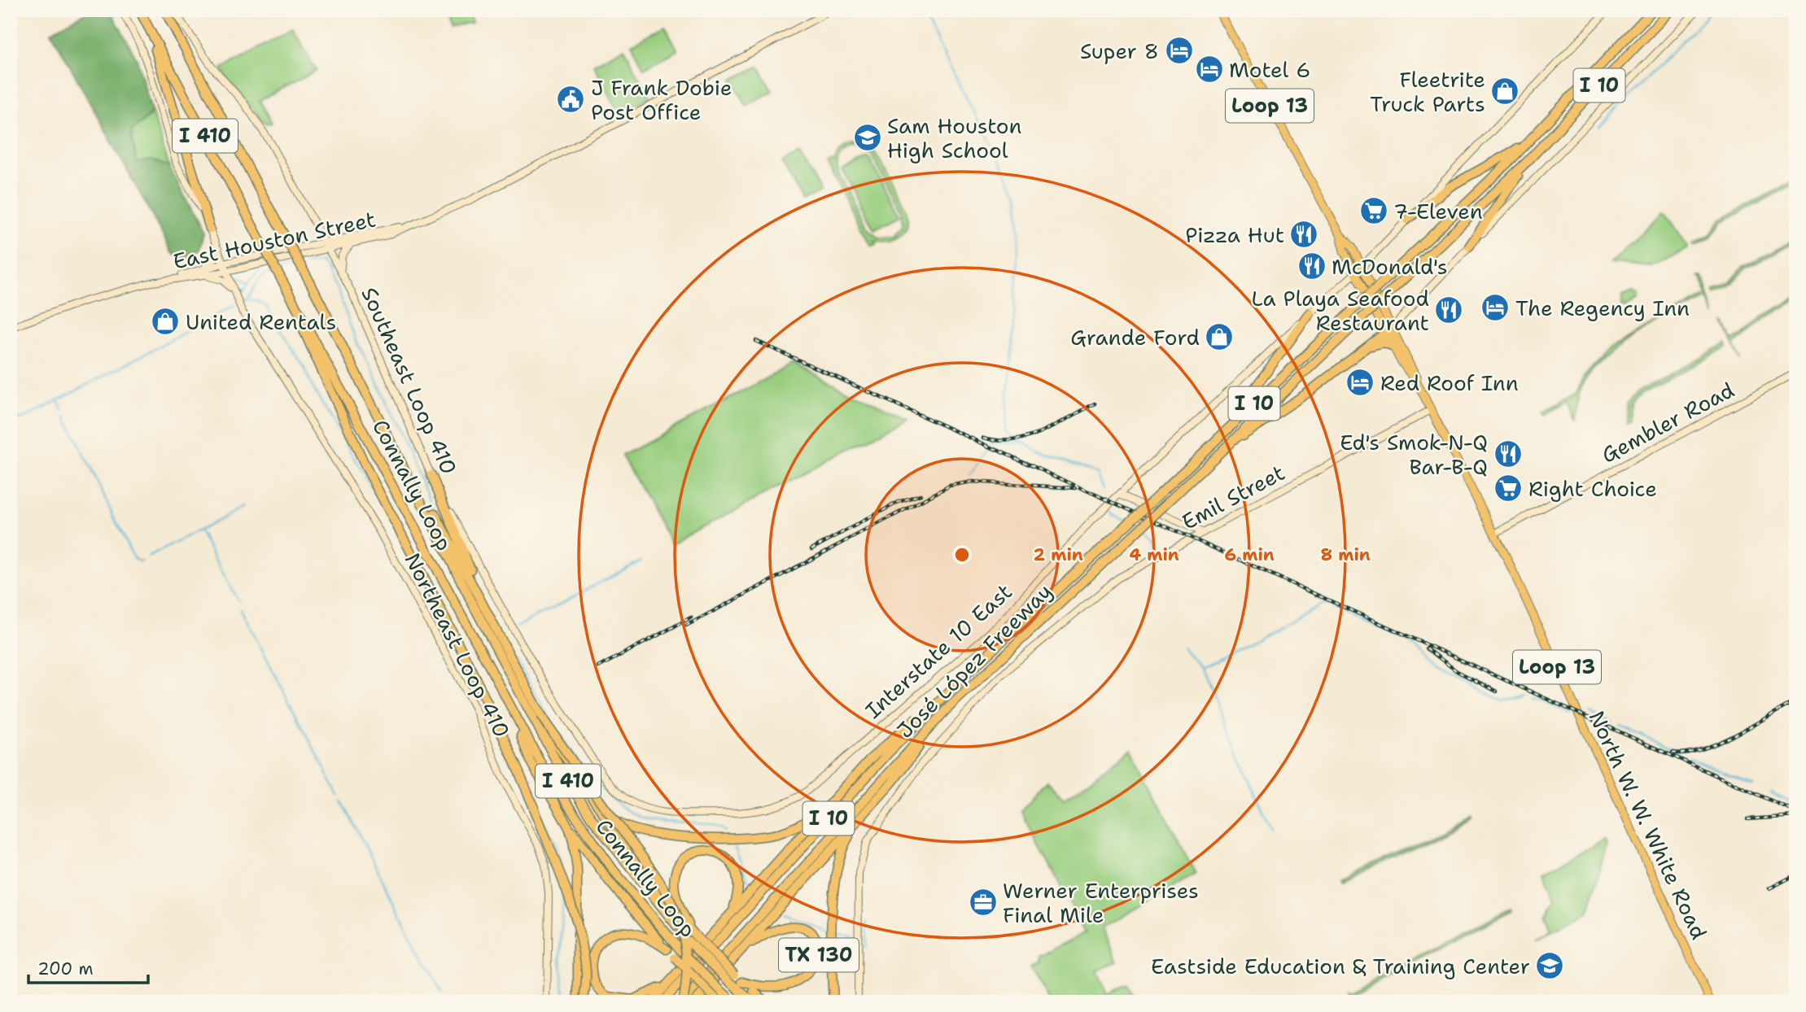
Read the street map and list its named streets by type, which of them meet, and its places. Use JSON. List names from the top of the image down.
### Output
{
  "streets": {
    "highway": [
      "I 10",
      "I 410",
      "Connally Loop",
      "José López Freeway",
      "TX 130"
    ],
    "main road": [
      "Loop 13",
      "East Houston Street",
      "Southeast Loop 410",
      "Gembler Road",
      "Emil Street",
      "Northeast Loop 410",
      "Interstate 10 East",
      "North W. W. White Road"
    ]
  },
  "crossings": [
    ["Loop 13", "Interstate 10 East"],
    ["Loop 13", "North W. W. White Road"],
    ["East Houston Street", "Southeast Loop 410"],
    ["Southeast Loop 410", "Interstate 10 East"],
    ["Gembler Road", "North W. W. White Road"],
    ["Connally Loop", "José López Freeway"],
    ["Connally Loop", "TX 130"],
    ["Emil Street", "North W. W. White Road"],
    ["Interstate 10 East", "North W. W. White Road"]
  ],
  "places": {
    "hotel": [
      "Super 8",
      "Motel 6",
      "The Regency Inn",
      "Red Roof Inn"
    ],
    "shop": ["Fleetrite Truck Parts", "United Rentals", "Grande Ford"],
    "public building": ["J Frank Dobie Post Office"],
    "school or university": ["Sam Houston High School", "Eastside Education & Training Center"],
    "supermarket": ["7-Eleven", "Right Choice"],
    "restaurant": [
      "Pizza Hut",
      "McDonald's",
      "La Playa Seafood Restaurant",
      "Ed's Smok-N-Q Bar-B-Q"
    ],
    "office": ["Werner Enterprises Final Mile"]
  },
  "scale_bar": "200 m",
  "rings": [
    "2 min",
    "4 min",
    "6 min",
    "8 min"
  ]
}
